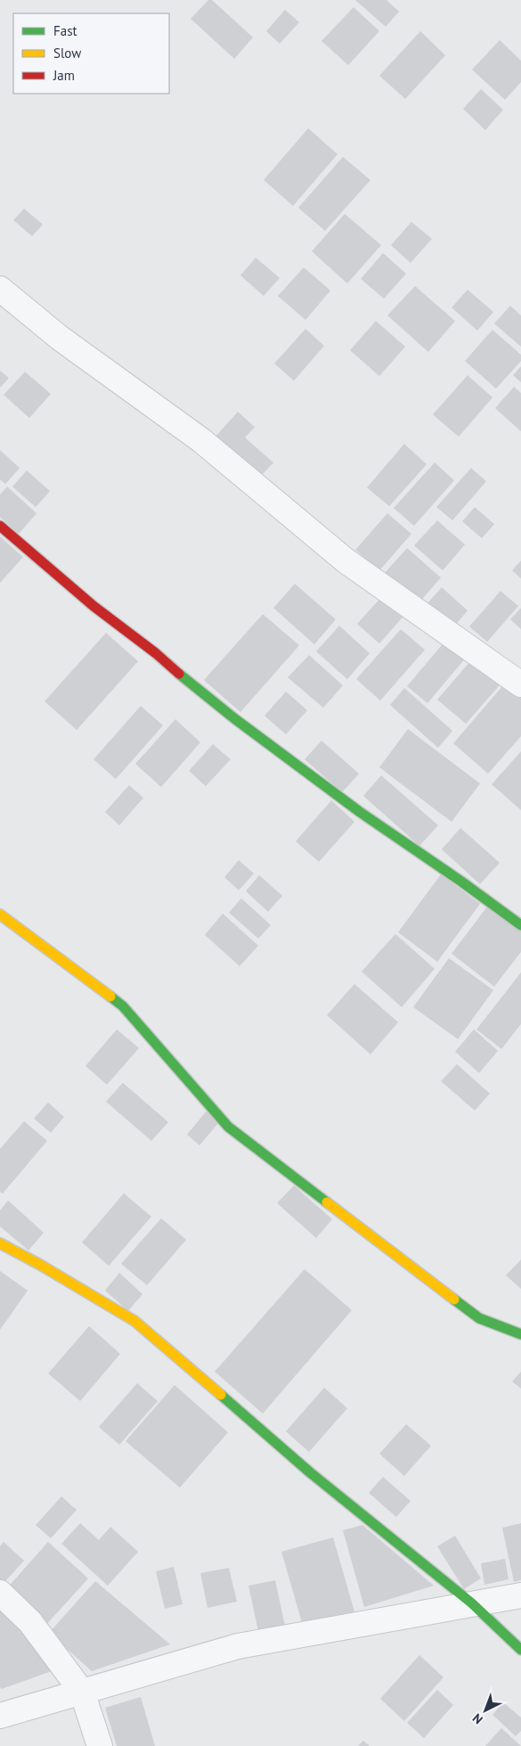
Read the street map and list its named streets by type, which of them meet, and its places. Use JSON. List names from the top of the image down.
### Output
{
  "legend": ["Fast", "Slow", "Jam"],
  "north": "bottom left"
}
